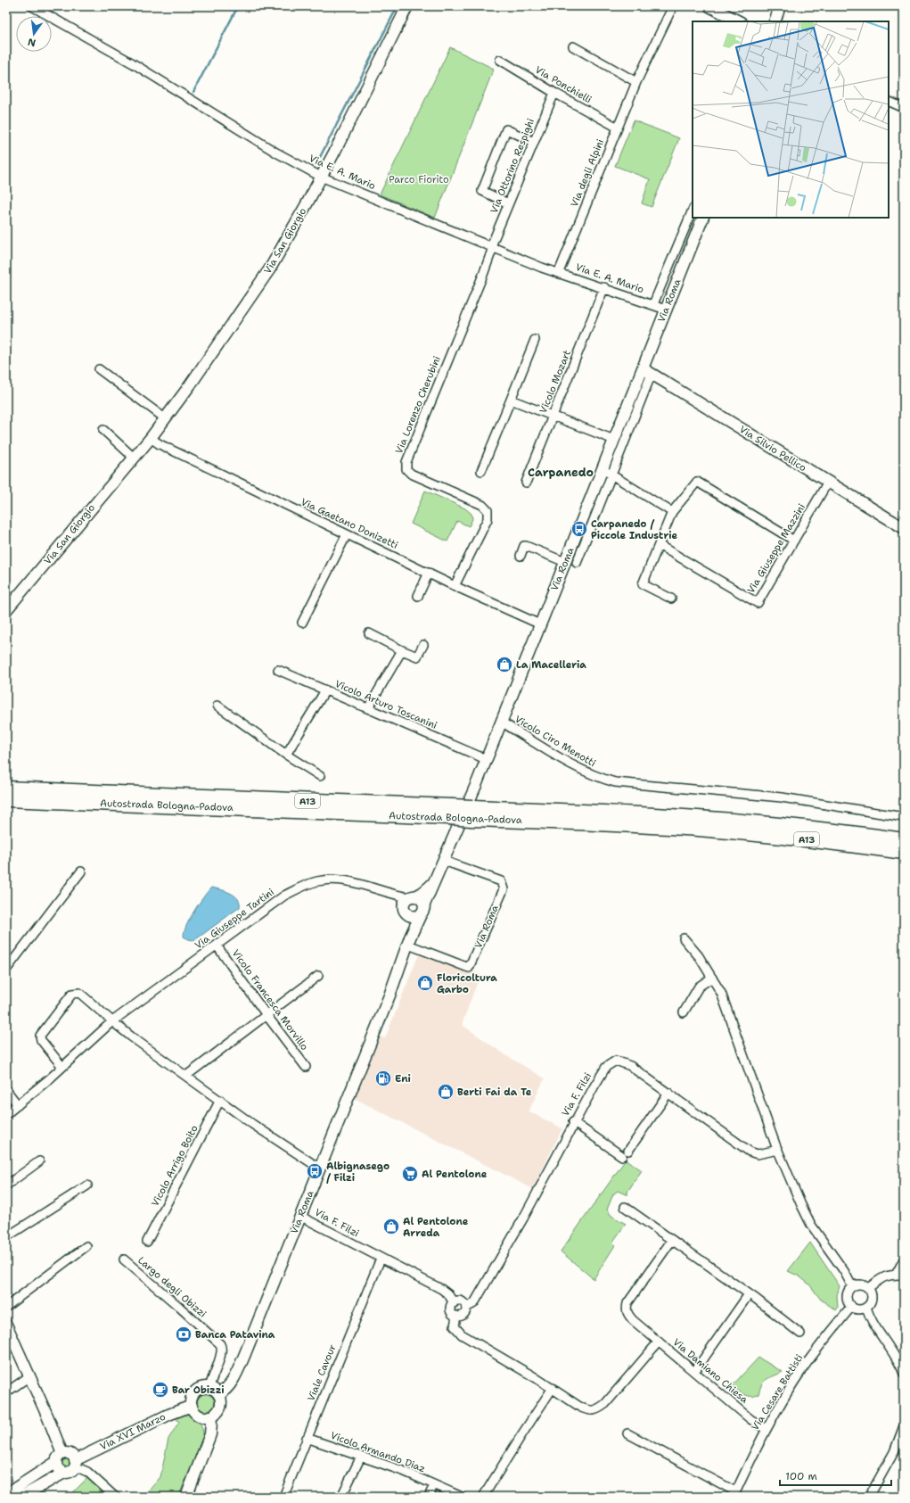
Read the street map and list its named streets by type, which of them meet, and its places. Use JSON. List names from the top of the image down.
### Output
{
  "streets": {
    "highway": ["A13", "Autostrada Bologna-Padova"],
    "main road": [
      "Via San Giorgio",
      "Via Roma",
      "Via Silvio Pellico",
      "Via XVI Marzo"
    ],
    "street": [
      "Via Ponchielli",
      "Via Ottorino Respighi",
      "Via E. A. Mario",
      "Via degli Alpini",
      "Vicolo Mozart",
      "Via Lorenzo Cherubini",
      "Via Gaetano Donizetti",
      "Via Giuseppe Mazzini",
      "Vicolo Arturo Toscanini",
      "Vicolo Ciro Menotti",
      "Via Giuseppe Tartini",
      "Vicolo Francesca Morvillo",
      "Via F. Filzi",
      "Vicolo Arrigo Boito",
      "Largo degli Obizzi",
      "Via Damiano Chiesa",
      "Viale Cavour",
      "Via Cesare Battisti",
      "Vicolo Armando Diaz"
    ]
  },
  "crossings": [
    ["Via Ponchielli", "Via Ottorino Respighi"],
    ["Via Ponchielli", "Via degli Alpini"],
    ["Via Ottorino Respighi", "Via E. A. Mario"],
    ["Via Ottorino Respighi", "Via Lorenzo Cherubini"],
    ["Via E. A. Mario", "Via degli Alpini"],
    ["Via E. A. Mario", "Via San Giorgio"],
    ["Via E. A. Mario", "Via Roma"],
    ["Via E. A. Mario", "Vicolo Mozart"],
    ["Via E. A. Mario", "Via Lorenzo Cherubini"],
    ["Via San Giorgio", "Via Gaetano Donizetti"],
    ["Via Roma", "Via Silvio Pellico"],
    ["Via Roma", "Via Gaetano Donizetti"],
    ["Via Roma", "Vicolo Arturo Toscanini"],
    ["Via Roma", "Vicolo Ciro Menotti"],
    ["Via Roma", "Via Giuseppe Tartini"],
    ["Via Roma", "Via F. Filzi"],
    ["Via Roma", "Largo degli Obizzi"],
    ["Via Roma", "Via XVI Marzo"],
    ["Via Lorenzo Cherubini", "Via Gaetano Donizetti"],
    ["Via Silvio Pellico", "Via Giuseppe Mazzini"],
    ["Via Giuseppe Tartini", "Vicolo Francesca Morvillo"],
    ["Via F. Filzi", "Via Damiano Chiesa"],
    ["Via F. Filzi", "Viale Cavour"],
    ["Largo degli Obizzi", "Via XVI Marzo"],
    ["Via Damiano Chiesa", "Via Cesare Battisti"],
    ["Viale Cavour", "Vicolo Armando Diaz"]
  ],
  "districts": ["Carpanedo"],
  "parks": ["Parco Fiorito"],
  "places": {
    "bus stop": ["Carpanedo / Piccole Industrie", "Albignasego / Filzi"],
    "shop": [
      "La Macelleria",
      "Floricoltura Garbo",
      "Berti Fai da Te",
      "Al Pentolone Arreda"
    ],
    "fuel station": ["Eni"],
    "supermarket": ["Al Pentolone"],
    "bank": ["Banca Patavina"],
    "cafe": ["Bar Obizzi"]
  },
  "scale_bar": "100 m",
  "north": "bottom"
}
